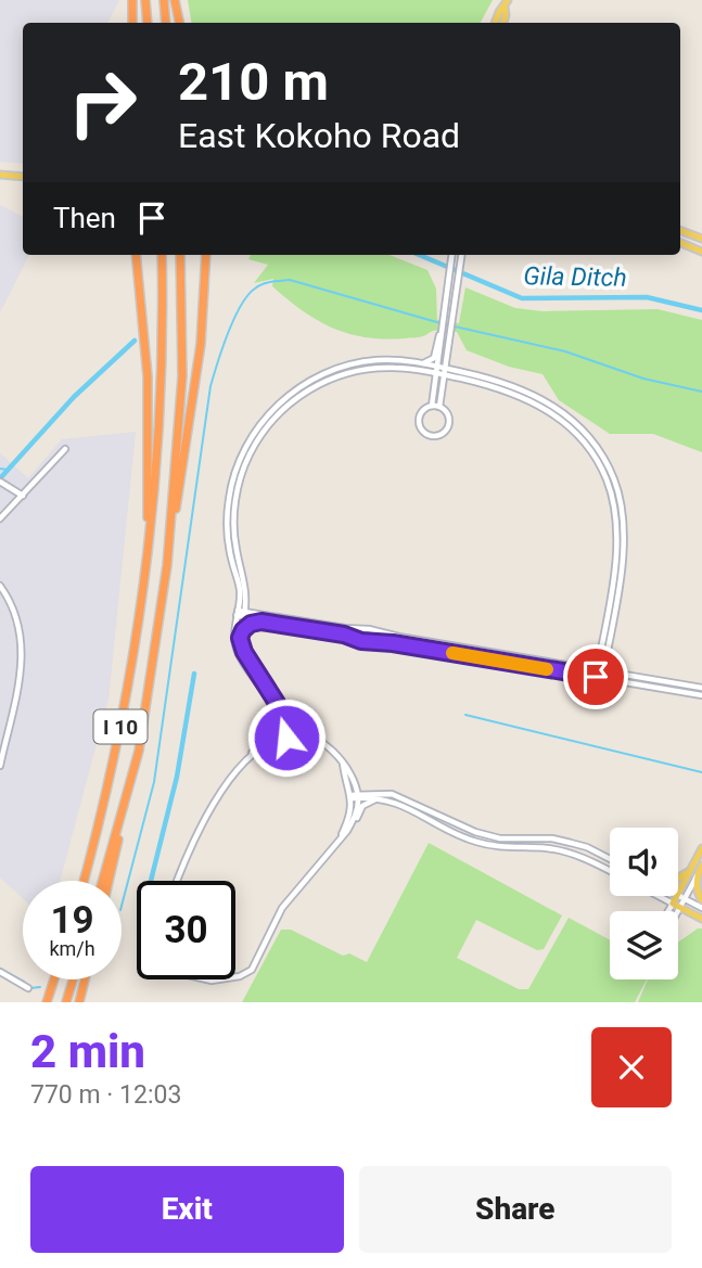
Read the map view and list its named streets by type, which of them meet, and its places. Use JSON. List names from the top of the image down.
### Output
{
  "streets": {
    "highway": ["I 10"]
  },
  "water": ["Gila Ditch"],
  "page": {
    "turn": ["210 m", "East Kokoho Road"],
    "then": "Then",
    "speed": "19 km/h",
    "limit": "30",
    "heading": ["2 min", "770 m · 12:03"],
    "buttons": ["Exit", "Share"]
  }
}
